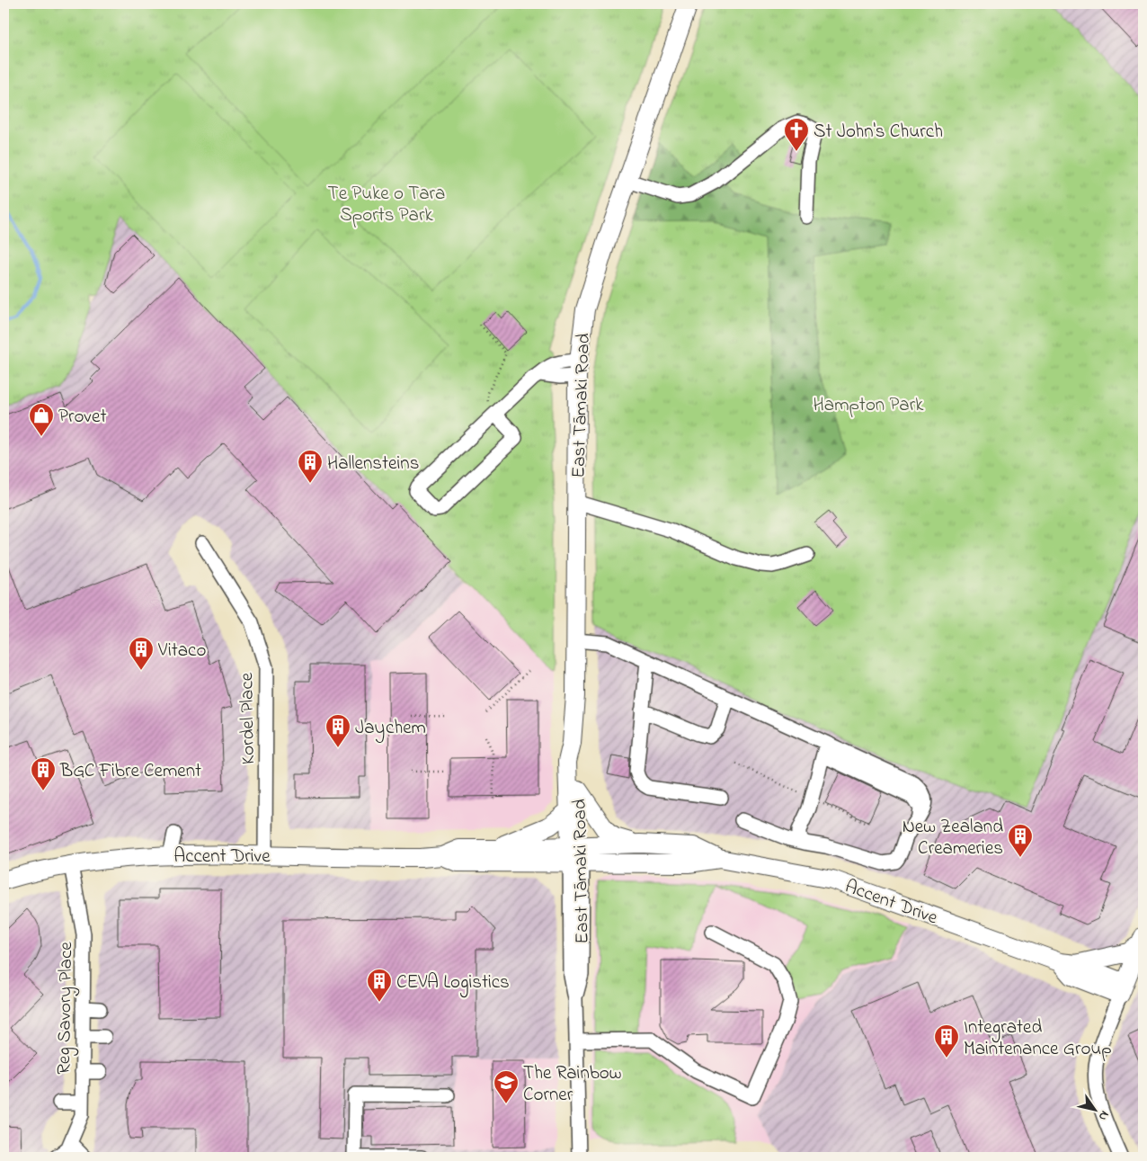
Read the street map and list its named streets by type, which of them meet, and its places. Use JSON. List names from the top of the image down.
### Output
{
  "streets": {
    "main road": ["East Tāmaki Road", "Accent Drive"],
    "street": ["Kordel Place", "Reg Savory Place"]
  },
  "crossings": [
    ["East Tāmaki Road", "Accent Drive"],
    ["Kordel Place", "Accent Drive"],
    ["Accent Drive", "Reg Savory Place"]
  ],
  "parks": ["Te Puke o Tara Sports Park", "Hampton Park"],
  "places": {
    "church": ["St John's Church"],
    "shop": ["Provet"],
    "building": [
      "Hallensteins",
      "Vitaco",
      "Jaychem",
      "BGC Fibre Cement",
      "New Zealand Creameries",
      "CEVA Logistics",
      "Integrated Maintenance Group"
    ],
    "school or university": ["The Rainbow Corner"]
  },
  "north": "bottom right"
}
